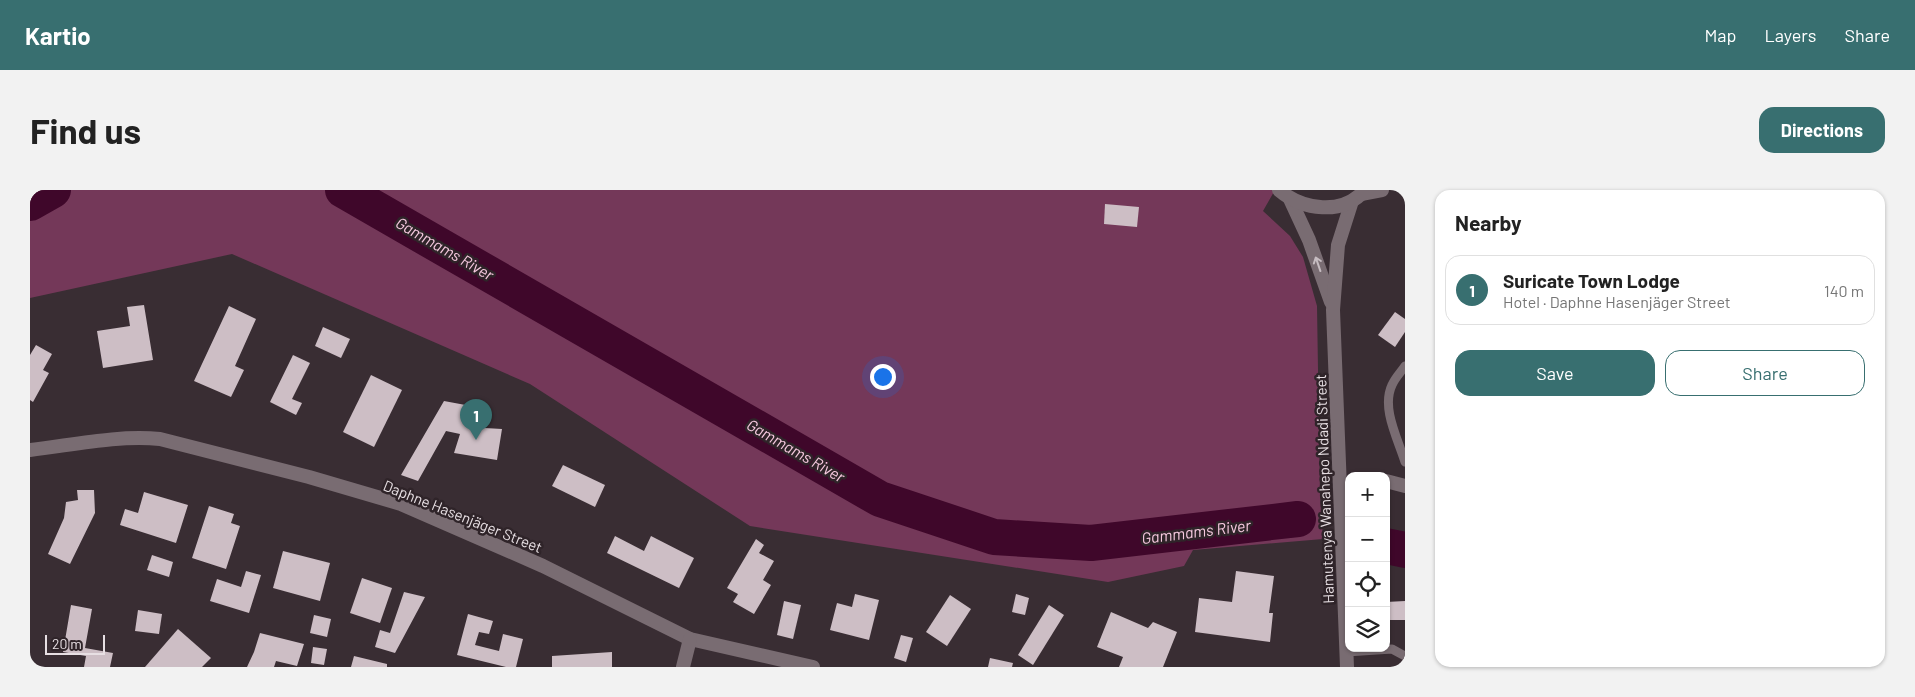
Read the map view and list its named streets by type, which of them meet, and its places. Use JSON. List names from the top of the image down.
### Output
{
  "streets": {
    "street": ["Hamutenya Wanahepo Ndadi Street", "Daphne Hasenjäger Street"]
  },
  "water": ["Gammams River"],
  "scale_bar": "20 m",
  "page": {
    "header": "Kartio",
    "nav": ["Map", "Layers", "Share"],
    "buttons": [
      "Directions",
      ["Save", "Share"]
    ],
    "title": "Find us",
    "heading": "Nearby",
    "list": [
      {
        "mark": "1",
        "name": "Suricate Town Lodge",
        "note": "Hotel · Daphne Hasenjäger Street",
        "value": "140 m"
      }
    ],
    "pins": "1",
    "map_buttons": ["+", "−"],
    "scale": "20 m"
  }
}
